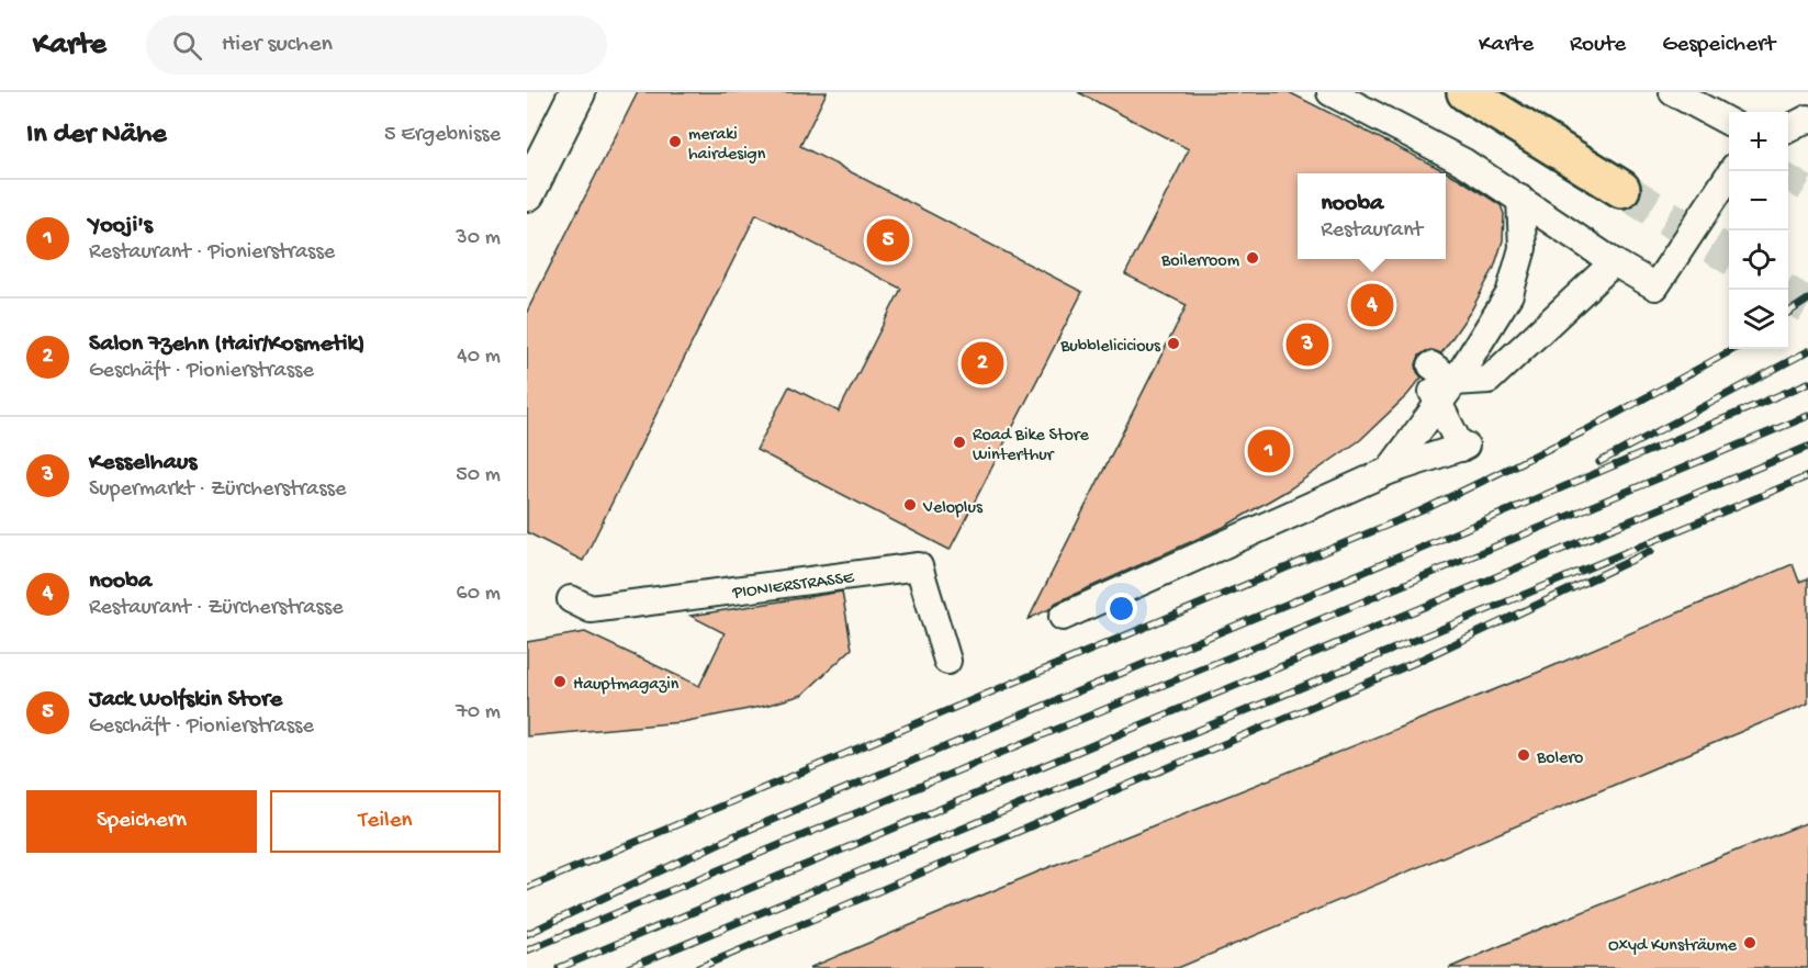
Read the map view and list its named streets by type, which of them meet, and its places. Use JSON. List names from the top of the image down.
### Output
{
  "streets": {
    "street": ["PIONIERSTRASSE"]
  },
  "places": [
    "meraki hairdesign",
    "Boilerroom",
    "Bubblelicicious",
    "Road Bike Store Winterthur",
    "Veloplus",
    "Hauptmagazin",
    "Bolero",
    "Oxyd Kunsträume"
  ],
  "page": {
    "header": "Karte",
    "search": "Hier suchen",
    "nav": ["Karte", "Route", "Gespeichert"],
    "heading": ["In der Nähe", "5 Ergebnisse"],
    "map_buttons": ["+", "−"],
    "popup": ["nooba", "Restaurant"],
    "list": [
      {
        "mark": "1",
        "name": "Yooji's",
        "note": "Restaurant · Pionierstrasse",
        "value": "30 m"
      },
      {
        "mark": "2",
        "name": "Salon 7zehn (Hair/Kosmetik)",
        "note": "Geschäft · Pionierstrasse",
        "value": "40 m"
      },
      {
        "mark": "3",
        "name": "Kesselhaus",
        "note": "Supermarkt · Zürcherstrasse",
        "value": "50 m"
      },
      {
        "mark": "4",
        "name": "nooba",
        "note": "Restaurant · Zürcherstrasse",
        "value": "60 m"
      },
      {
        "mark": "5",
        "name": "Jack Wolfskin Store",
        "note": "Geschäft · Pionierstrasse",
        "value": "70 m"
      }
    ],
    "pins": [
      "5",
      "4",
      "3",
      "2",
      "1"
    ],
    "buttons": ["Speichern", "Teilen"]
  }
}
